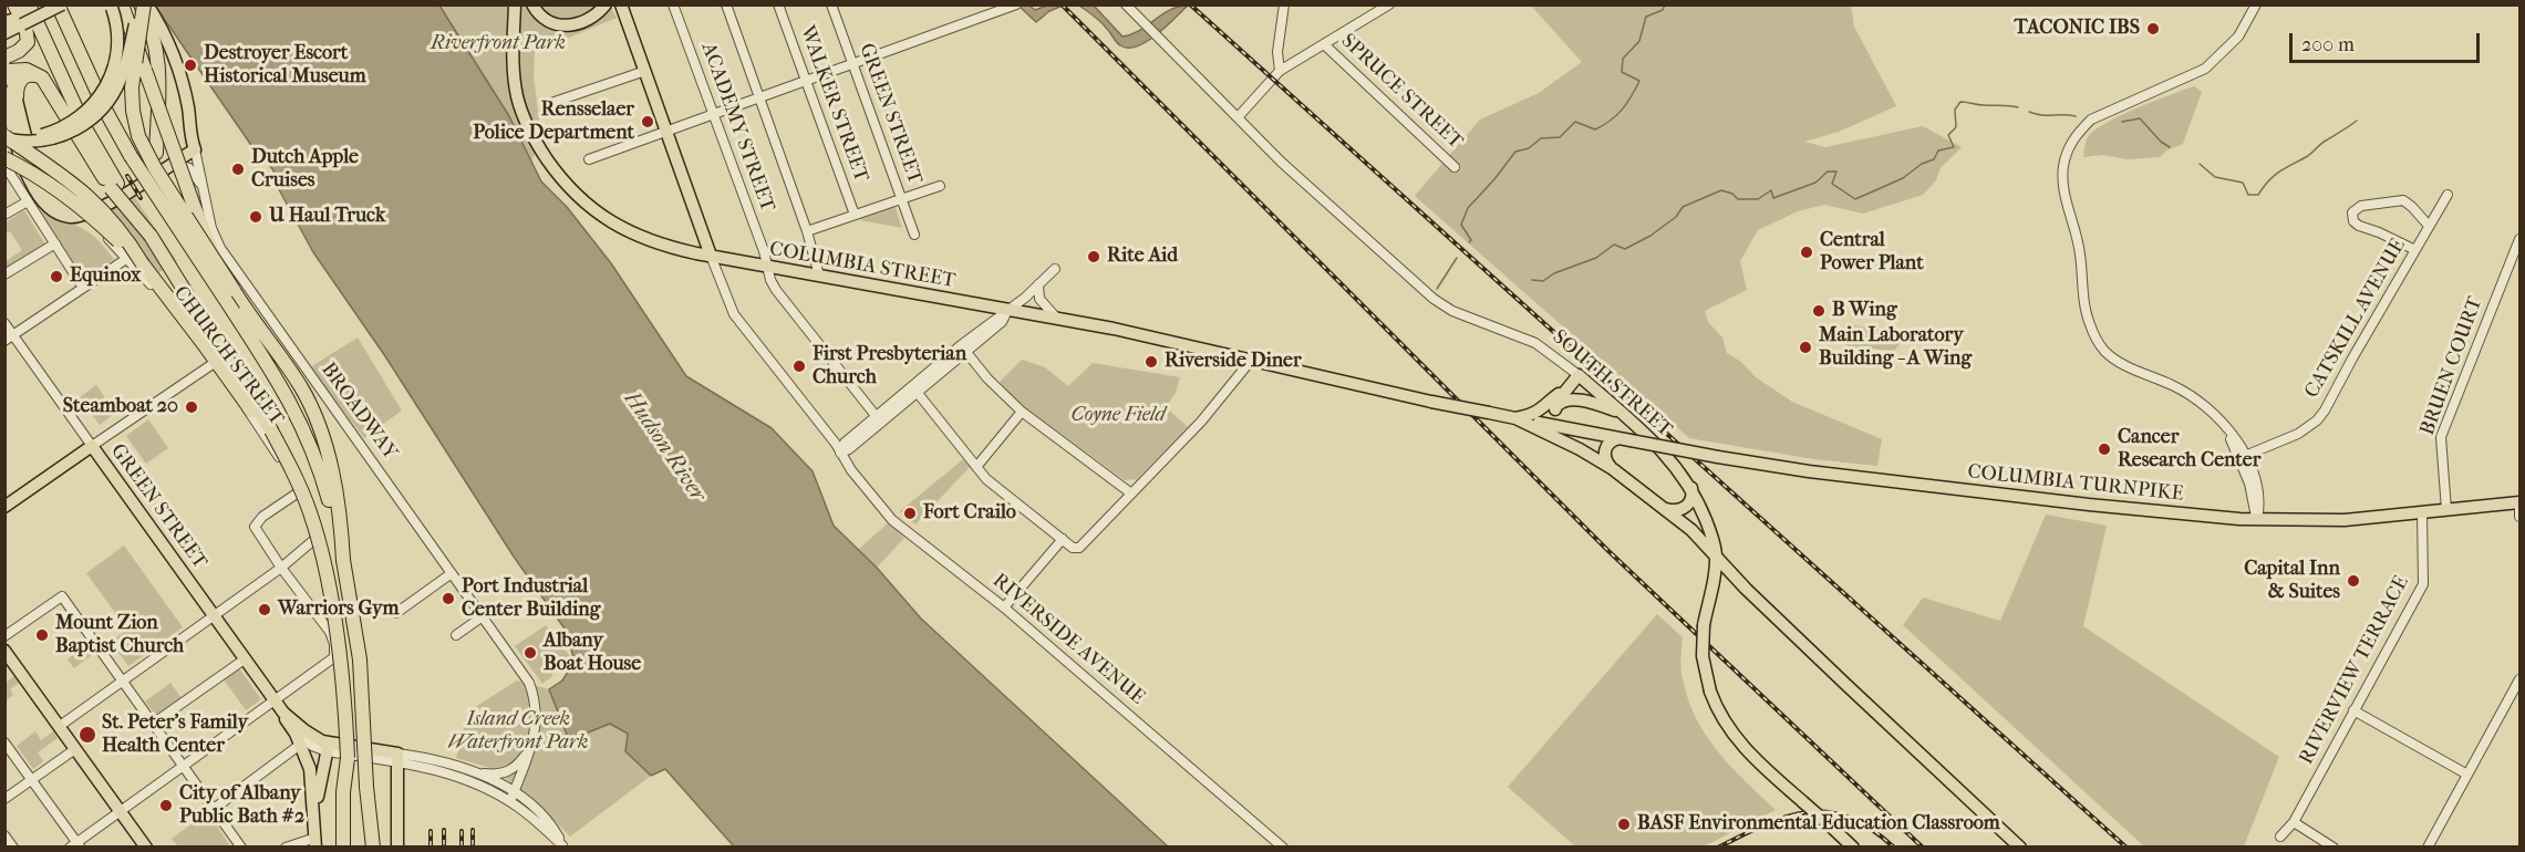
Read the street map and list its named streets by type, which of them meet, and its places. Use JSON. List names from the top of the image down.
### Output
{
  "streets": {
    "main road": [
      "GREEN STREET",
      "COLUMBIA STREET",
      "SOUTH STREET",
      "COLUMBIA TURNPIKE"
    ],
    "street": [
      "SPRUCE STREET",
      "WALKER STREET",
      "ACADEMY STREET",
      "CATSKILL AVENUE",
      "CHURCH STREET",
      "BRUEN COURT",
      "BROADWAY",
      "RIVERSIDE AVENUE",
      "RIVERVIEW TERRACE"
    ]
  },
  "crossings": [
    ["ACADEMY STREET", "COLUMBIA STREET"],
    ["COLUMBIA STREET", "COLUMBIA TURNPIKE"],
    ["BRUEN COURT", "COLUMBIA TURNPIKE"],
    ["COLUMBIA TURNPIKE", "RIVERVIEW TERRACE"]
  ],
  "water": ["Hudson River"],
  "parks": ["Riverfront Park", "Coyne Field", "Island Creek Waterfront Park"],
  "places": [
    "TACONIC IBS",
    "Destroyer Escort Historical Museum",
    "Rensselaer Police Department",
    "Dutch Apple Cruises",
    "U Haul Truck",
    "Central Power Plant",
    "Rite Aid",
    "Equinox",
    "B Wing",
    "Main Laboratory Building - A Wing",
    "Riverside Diner",
    "First Presbyterian Church",
    "Steamboat 20",
    "Cancer Research Center",
    "Fort Crailo",
    "Capital Inn & Suites",
    "Port Industrial Center Building",
    "Warriors Gym",
    "Mount Zion Baptist Church",
    "Albany Boat House",
    "St. Peter's Family Health Center",
    "City of Albany Public Bath #2",
    "BASF Environmental Education Classroom"
  ],
  "scale_bar": "200 m"
}
